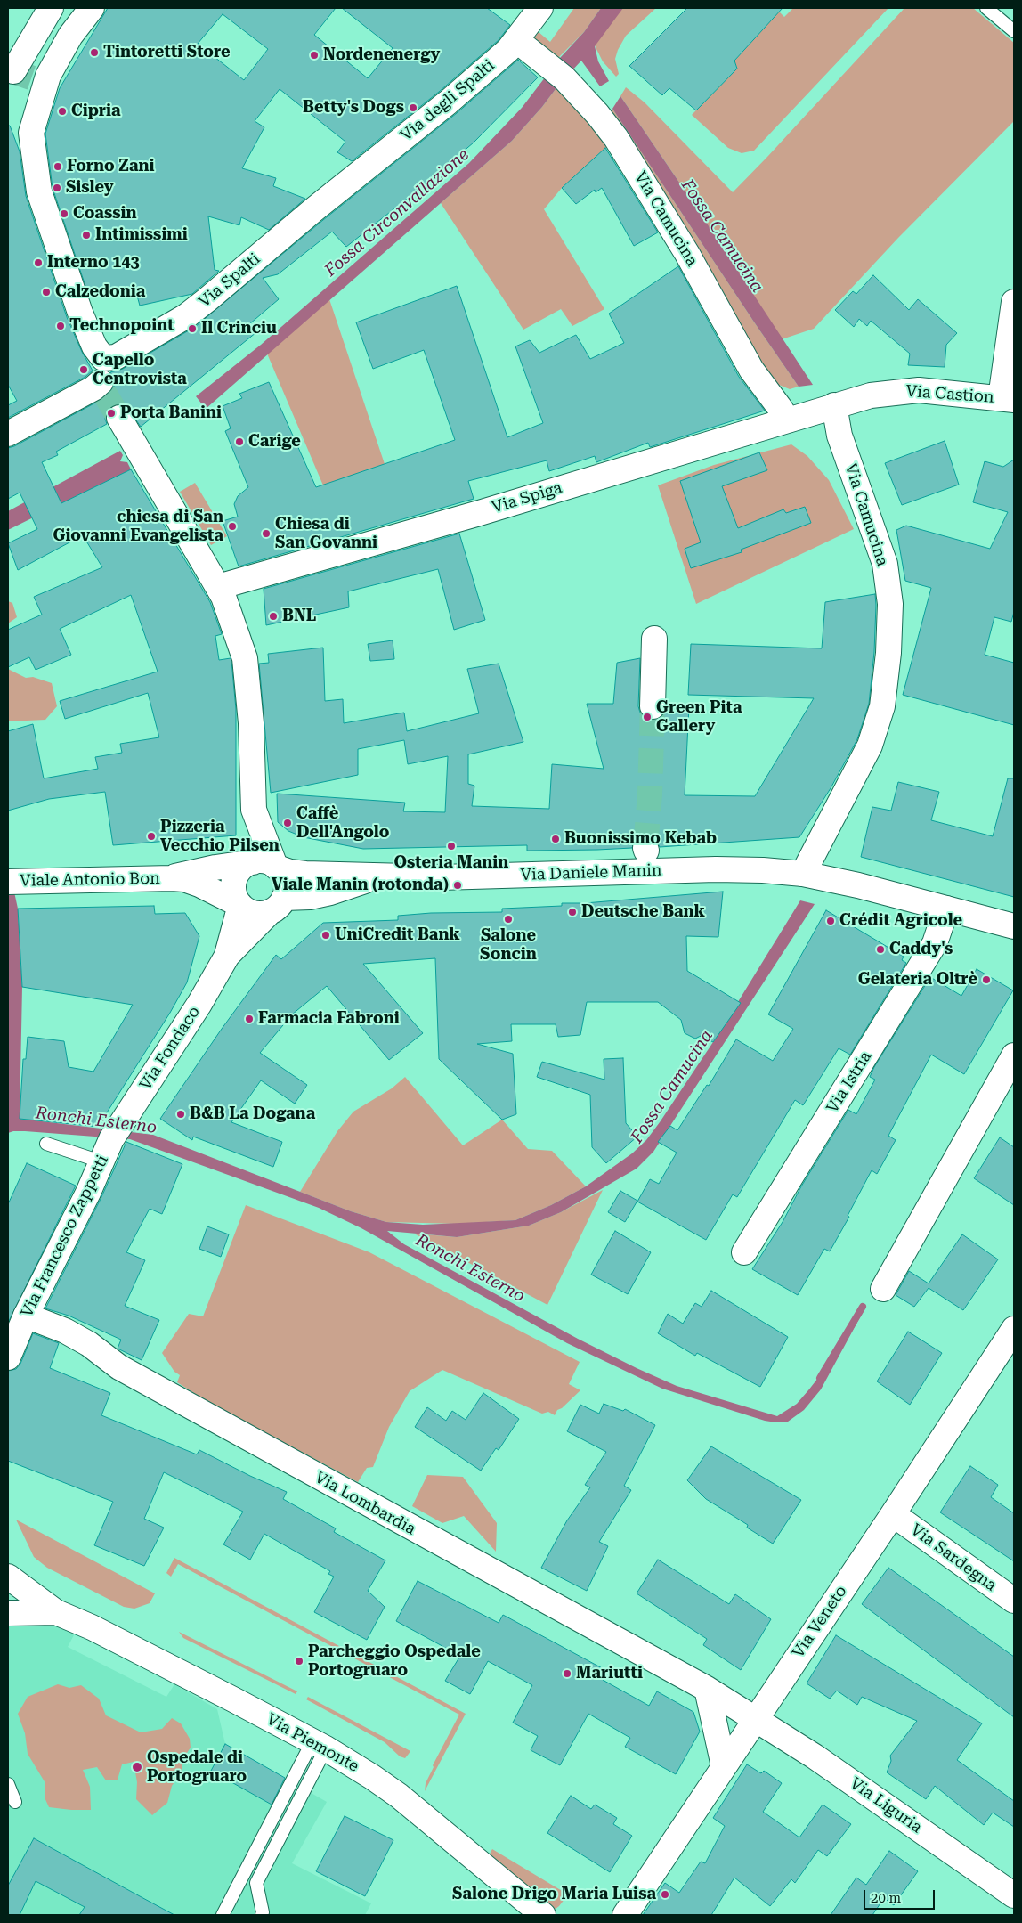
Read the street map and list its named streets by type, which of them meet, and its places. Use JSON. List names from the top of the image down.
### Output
{
  "streets": {
    "street": [
      "Via degli Spalti",
      "Via Camucina",
      "Via Spalti",
      "Via Castion",
      "Via Spiga",
      "Via Daniele Manin",
      "Viale Antonio Bon",
      "Via Fondaco",
      "Via Istria",
      "Via Francesco Zappetti",
      "Via Lombardia",
      "Via Sardegna",
      "Via Veneto",
      "Via Piemonte",
      "Via Liguria"
    ]
  },
  "crossings": [
    ["Via degli Spalti", "Via Camucina"],
    ["Via degli Spalti", "Via Spalti"],
    ["Via Camucina", "Via Castion"],
    ["Via Camucina", "Via Spiga"],
    ["Via Camucina", "Via Daniele Manin"],
    ["Via Castion", "Via Spiga"],
    ["Via Daniele Manin", "Viale Antonio Bon"],
    ["Via Daniele Manin", "Via Fondaco"],
    ["Via Daniele Manin", "Via Istria"],
    ["Viale Antonio Bon", "Via Fondaco"],
    ["Via Fondaco", "Via Francesco Zappetti"],
    ["Via Francesco Zappetti", "Via Lombardia"],
    ["Via Lombardia", "Via Veneto"],
    ["Via Lombardia", "Via Liguria"],
    ["Via Sardegna", "Via Veneto"],
    ["Via Veneto", "Via Liguria"]
  ],
  "water": ["Fossa Circonvallazione", "Fossa Camucina", "Ronchi Esterno"],
  "places": [
    "Tintoretti Store",
    "Nordenenergy",
    "Betty's Dogs",
    "Cipria",
    "Forno Zani",
    "Sisley",
    "Coassin",
    "Intimissimi",
    "Interno 143",
    "Calzedonia",
    "Technopoint",
    "Il Crinciu",
    "Capello Centrovista",
    "Porta Banini",
    "Carige",
    "chiesa di San Giovanni Evangelista",
    "Chiesa di San Govanni",
    "BNL",
    "Green Pita Gallery",
    "Caffè Dell'Angolo",
    "Pizzeria Vecchio Pilsen",
    "Buonissimo Kebab",
    "Osteria Manin",
    "Viale Manin (rotonda)",
    "Deutsche Bank",
    "Salone Soncin",
    "Crédit Agricole",
    "UniCredit Bank",
    "Caddy's",
    "Gelateria Oltrè",
    "Farmacia Fabroni",
    "B&B La Dogana",
    "Parcheggio Ospedale Portogruaro",
    "Mariutti",
    "Ospedale di Portogruaro",
    "Salone Drigo Maria Luisa"
  ],
  "scale_bar": "20 m"
}
